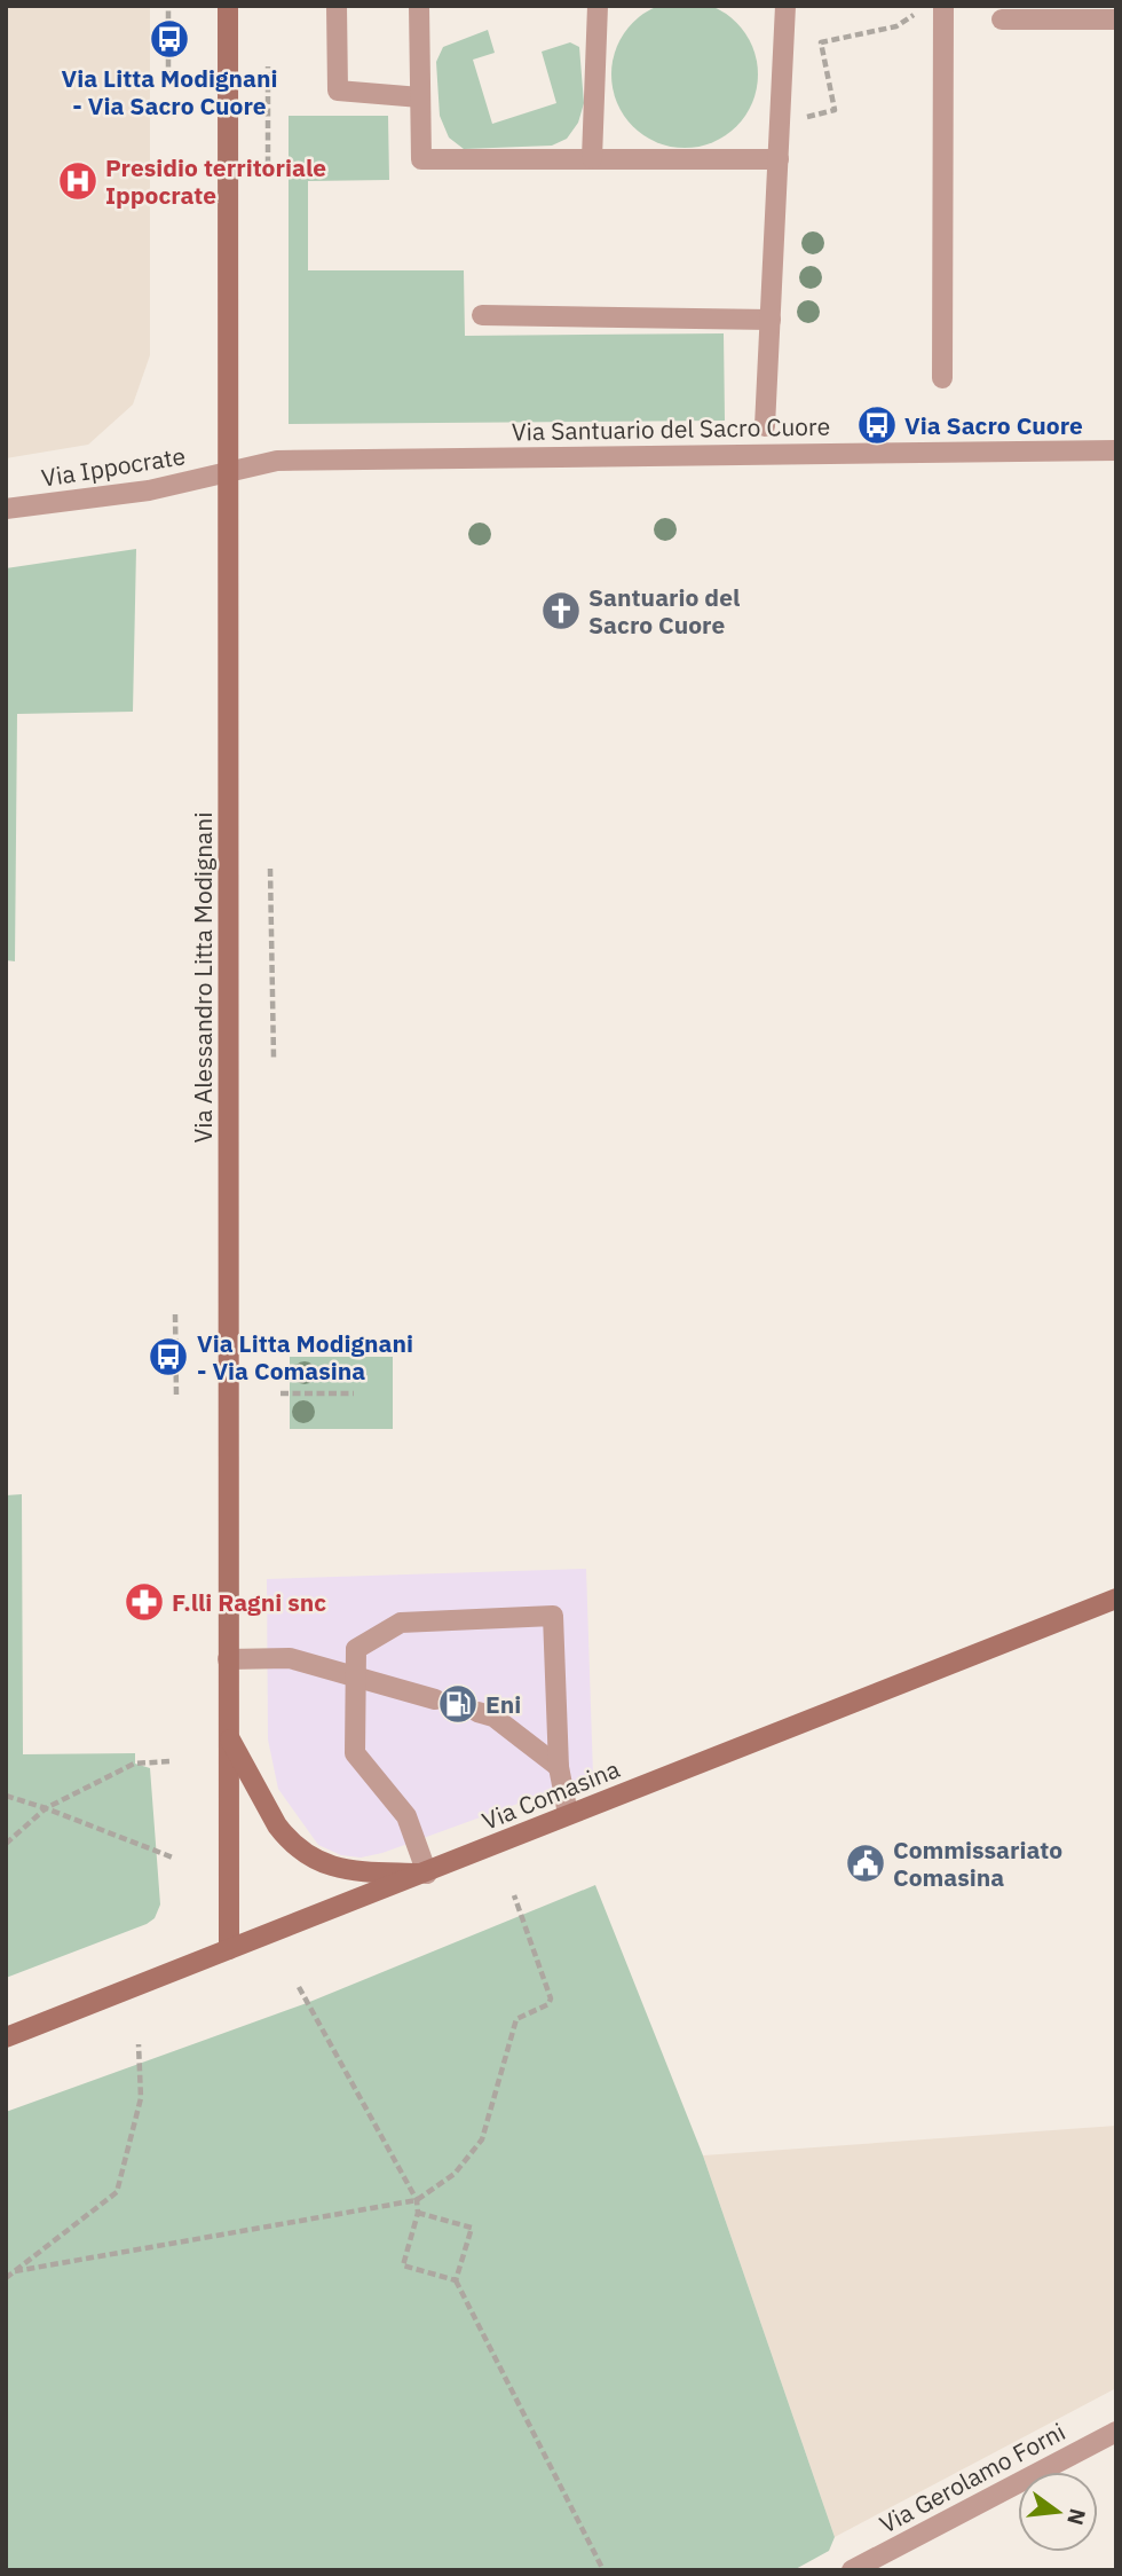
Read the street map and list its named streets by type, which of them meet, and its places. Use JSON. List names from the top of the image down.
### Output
{
  "streets": {
    "street": [
      "Via Santuario del Sacro Cuore",
      "Via Ippocrate",
      "Via Alessandro Litta Modignani",
      "Via Comasina",
      "Via Gerolamo Forni"
    ]
  },
  "crossings": [
    ["Via Santuario del Sacro Cuore", "Via Ippocrate"],
    ["Via Santuario del Sacro Cuore", "Via Alessandro Litta Modignani"],
    ["Via Ippocrate", "Via Alessandro Litta Modignani"],
    ["Via Alessandro Litta Modignani", "Via Comasina"]
  ],
  "places": {
    "bus stop": ["Via Litta Modignani - Via Sacro Cuore", "Via Sacro Cuore", "Via Litta Modignani - Via Comasina"],
    "hospital": ["Presidio territoriale Ippocrate"],
    "church": ["Santuario del Sacro Cuore"],
    "pharmacy": ["F.lli Ragni snc"],
    "fuel station": ["Eni"],
    "public building": ["Commissariato Comasina"]
  },
  "north": "right"
}
